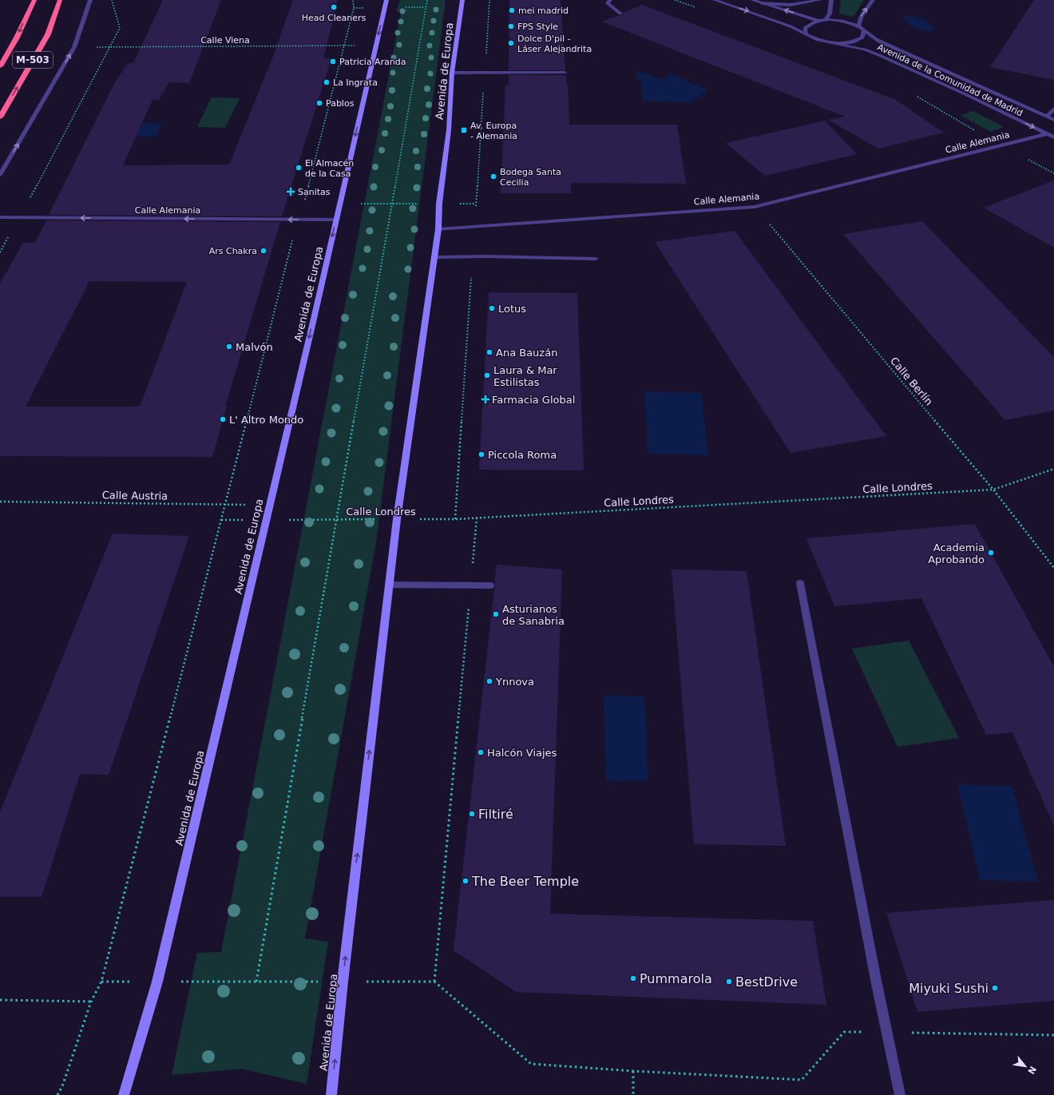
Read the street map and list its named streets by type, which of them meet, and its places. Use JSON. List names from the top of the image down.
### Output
{
  "streets": {
    "highway": ["M-503"],
    "street": ["Avenida de Europa", "Avenida de la Comunidad de Madrid", "Calle Alemania"],
    "path": [
      "Calle Viena",
      "Calle Berlín",
      "Calle Londres",
      "Calle Austria"
    ]
  },
  "crossings": [
    ["Calle Viena", "Avenida de Europa"],
    ["Avenida de Europa", "Calle Alemania"],
    ["Avenida de Europa", "Calle Londres"],
    ["Avenida de Europa", "Calle Austria"],
    ["Avenida de la Comunidad de Madrid", "Calle Alemania"],
    ["Calle Alemania", "Calle Berlín"],
    ["Calle Berlín", "Calle Londres"]
  ],
  "places": {
    "other": [
      "Head Cleaners",
      "mei madrid",
      "FPS Style",
      "Dolce D'pil - Láser Alejandrita",
      "Patricia Aranda",
      "La Ingrata",
      "Pablos",
      "El Almacén de la Casa",
      "Bodega Santa Cecilia",
      "Ars Chakra",
      "Lotus",
      "Malvón",
      "Ana Bauzán",
      "Laura & Mar Estilistas",
      "L' Altro Mondo",
      "Piccola Roma",
      "Academia Aprobando",
      "Asturianos de Sanabria",
      "Ynnova",
      "Halcón Viajes",
      "Filtiré",
      "The Beer Temple",
      "Pummarola",
      "BestDrive",
      "Miyuki Sushi"
    ],
    "transit": ["Av. Europa - Alemania"],
    "health": ["Sanitas", "Farmacia Global"]
  },
  "north": "bottom right"
}
